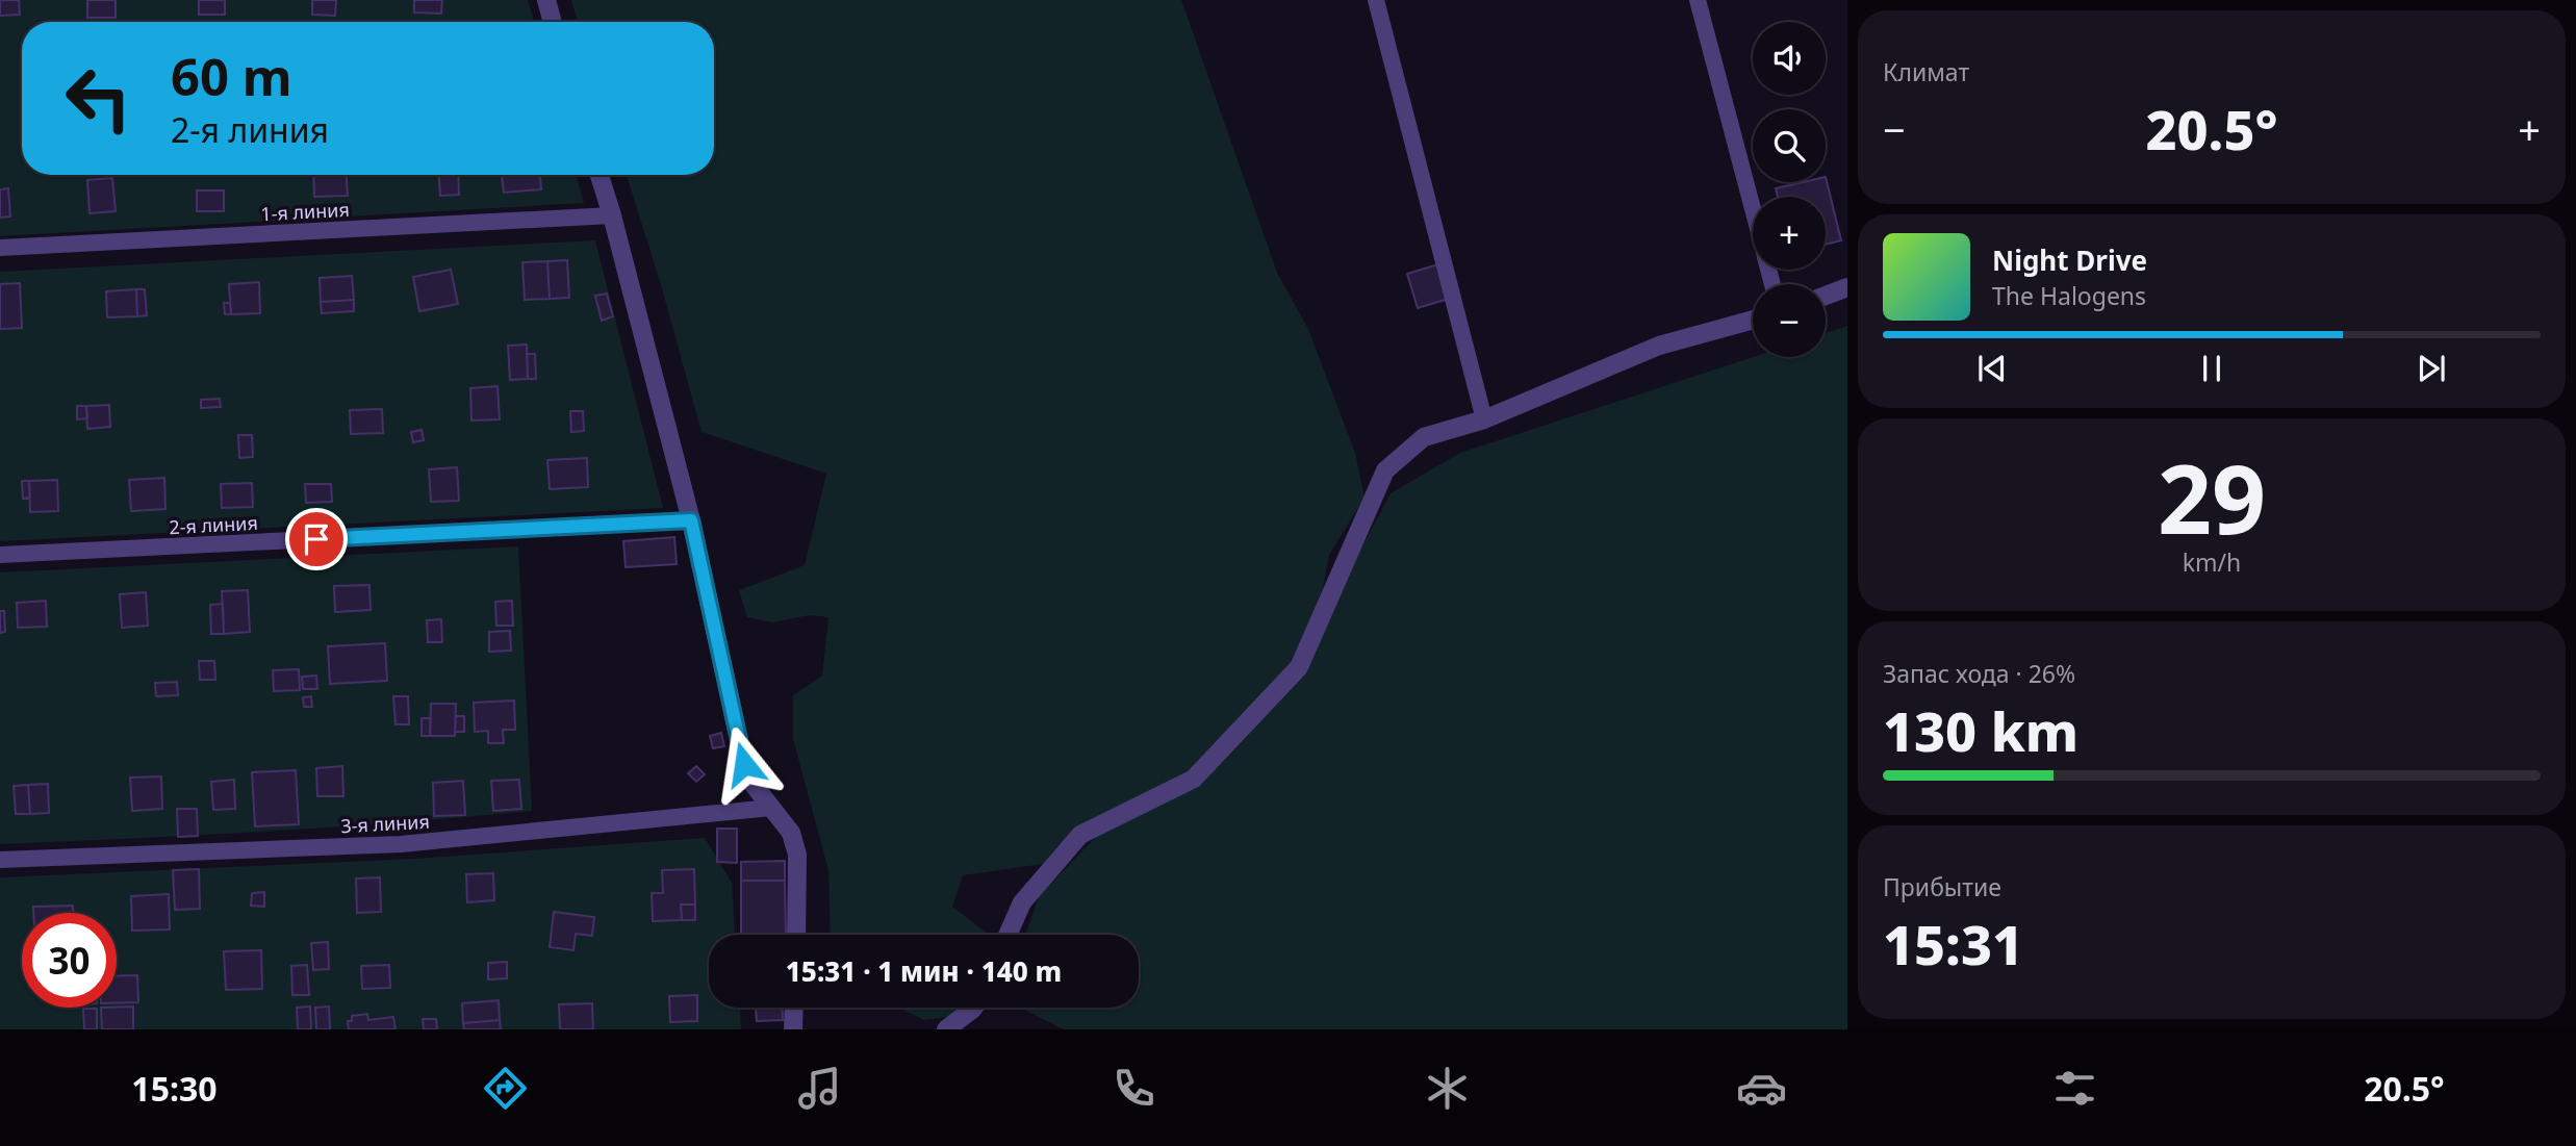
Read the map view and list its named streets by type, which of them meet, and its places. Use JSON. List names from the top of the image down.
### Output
{
  "streets": {
    "lane": ["1-я линия", "2-я линия", "3-я линия"]
  },
  "page": {
    "tile": [
      "Климат",
      ["29", "km/h"],
      ["Запас хода · 26%", "130 km"],
      ["Прибытие", "15:31"]
    ],
    "map_buttons": ["+", "−"],
    "turn": ["60 m", "2-я линия"],
    "heat": ["−", "20.5°", "+"],
    "song": ["Night Drive", "The Halogens"],
    "limit": "30",
    "trip": "15:31 · 1 мин · 140 m",
    "tabs": ["15:30", "20.5°"]
  }
}
